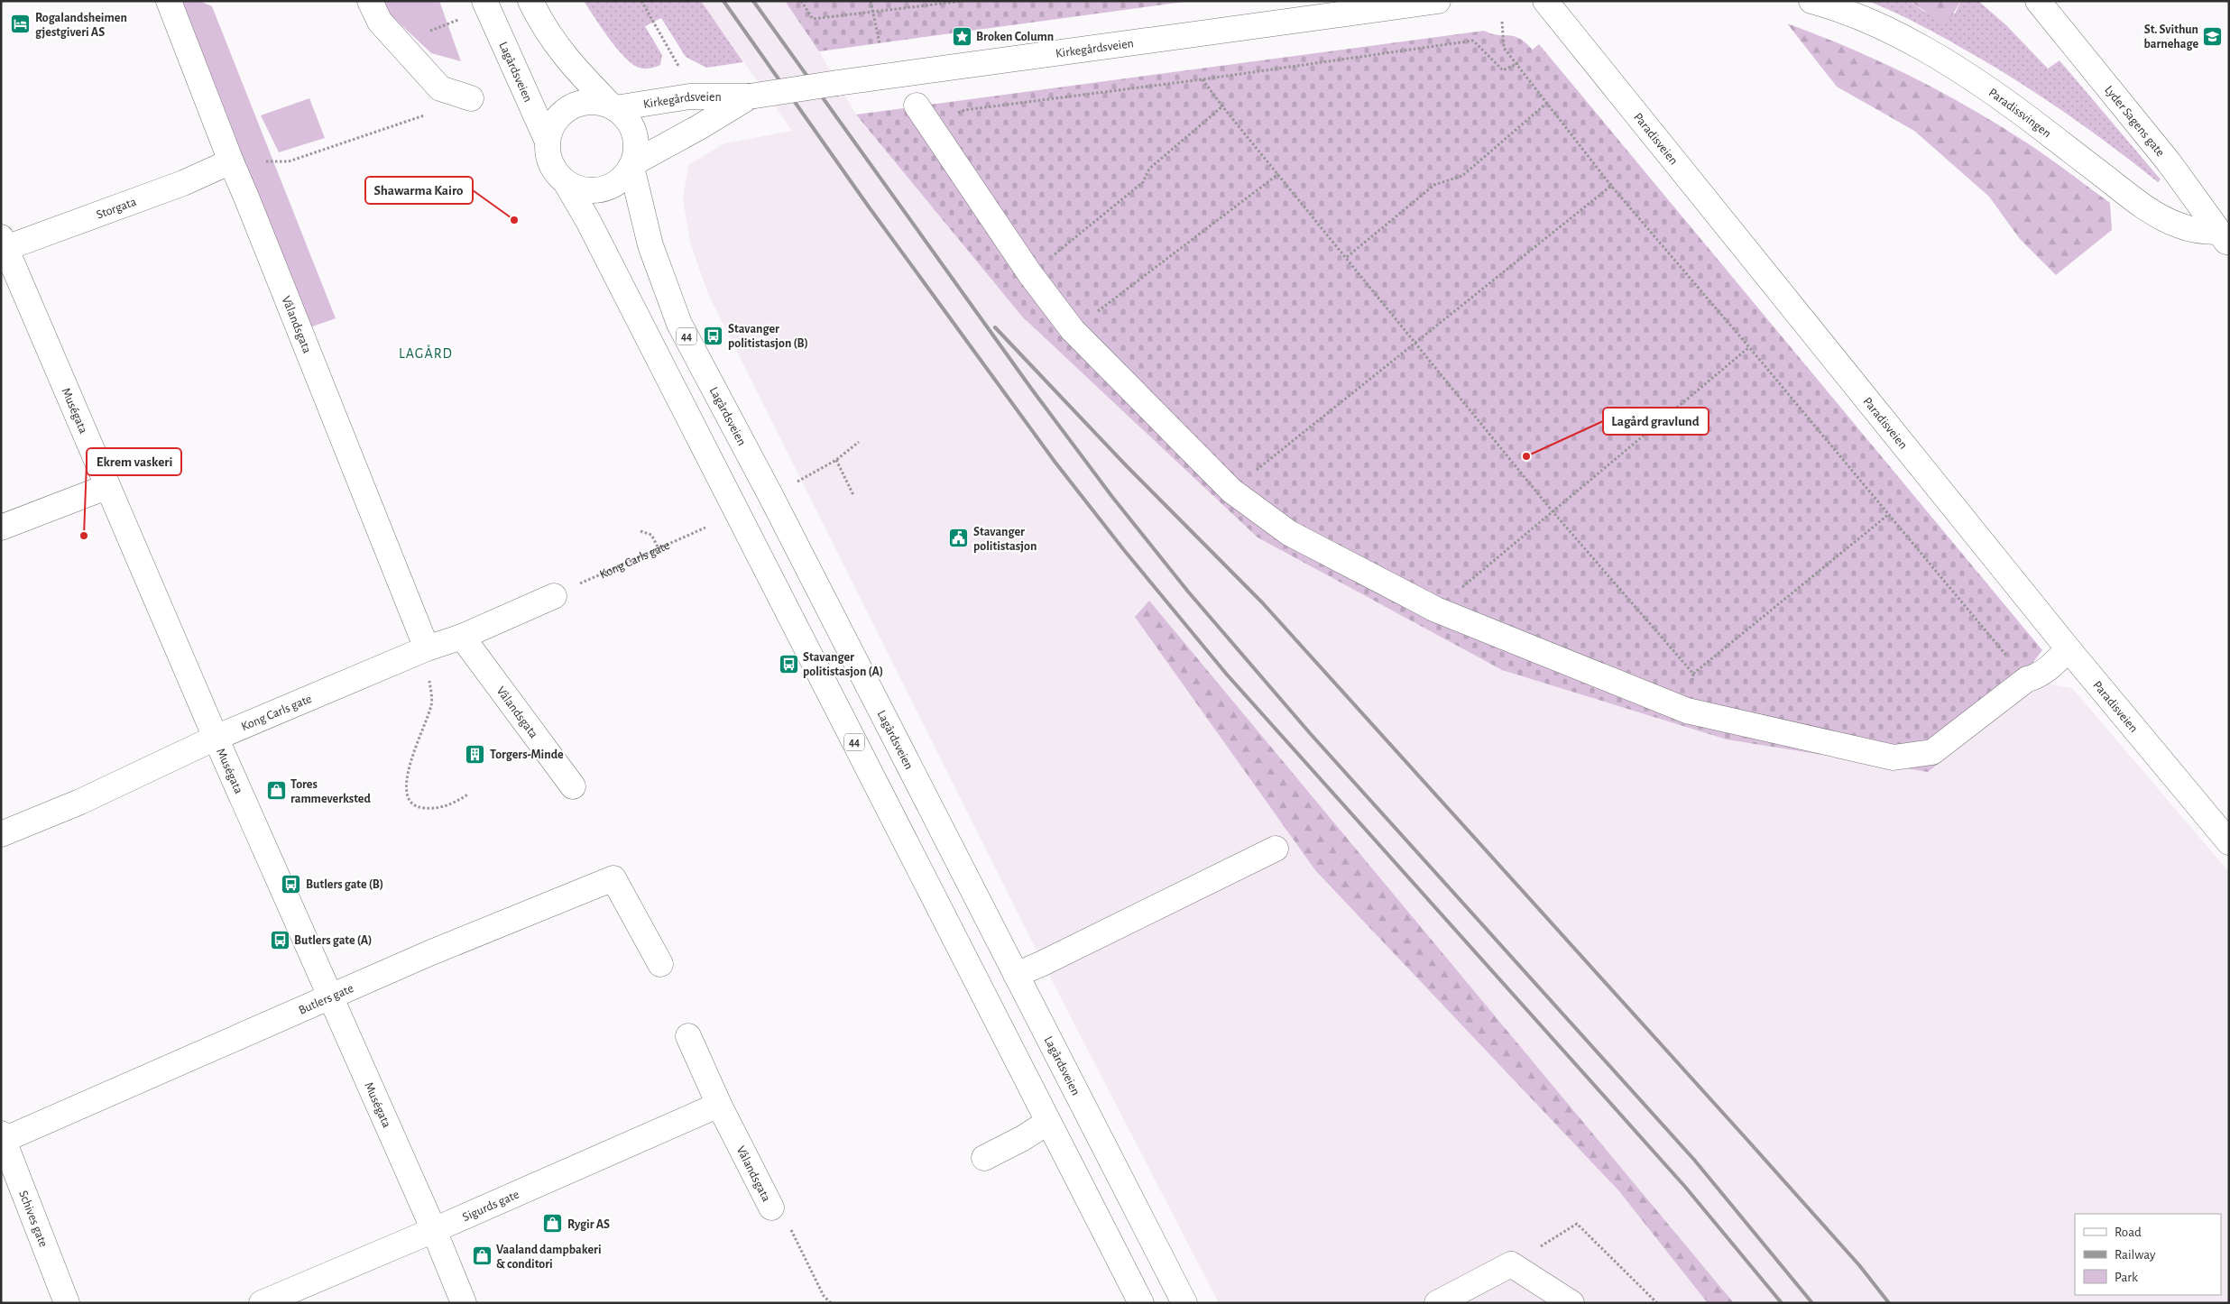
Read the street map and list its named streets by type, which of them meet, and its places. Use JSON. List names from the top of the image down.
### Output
{
  "streets": {
    "street": [
      "Kirkegårdsveien",
      "Lagårdsveien",
      "Paradissvingen",
      "Lyder Sagens gate",
      "Paradisveien",
      "Storgata",
      "Vålandsgata",
      "44",
      "Muségata",
      "Kong Carls gate",
      "Butlers gate",
      "Sigurds gate",
      "Schives gate"
    ]
  },
  "crossings": [
    ["Kirkegårdsveien", "Lagårdsveien"],
    ["Kirkegårdsveien", "44"],
    ["Lagårdsveien", "44"],
    ["Paradissvingen", "Lyder Sagens gate"],
    ["Storgata", "Vålandsgata"],
    ["Storgata", "Muségata"],
    ["Vålandsgata", "Kong Carls gate"],
    ["Vålandsgata", "Sigurds gate"],
    ["Muségata", "Kong Carls gate"],
    ["Muségata", "Butlers gate"],
    ["Muségata", "Sigurds gate"],
    ["Butlers gate", "Schives gate"]
  ],
  "districts": ["LAGÅRD"],
  "places": {
    "hotel": ["Rogalandsheimen gjestgiveri AS"],
    "place": ["Broken Column"],
    "school or university": ["St. Svithun barnehage"],
    "other": ["Shawarma Kairo", "Lagård gravlund", "Ekrem vaskeri"],
    "bus stop": [
      "Stavanger politistasjon (B)",
      "Stavanger politistasjon (A)",
      "Butlers gate (B)",
      "Butlers gate (A)"
    ],
    "public building": ["Stavanger politistasjon"],
    "building": ["Torgers-Minde"],
    "shop": ["Tores rammeverksted", "Rygir AS", "Vaaland dampbakeri & conditori"]
  },
  "legend": ["Road", "Railway", "Park"]
}
